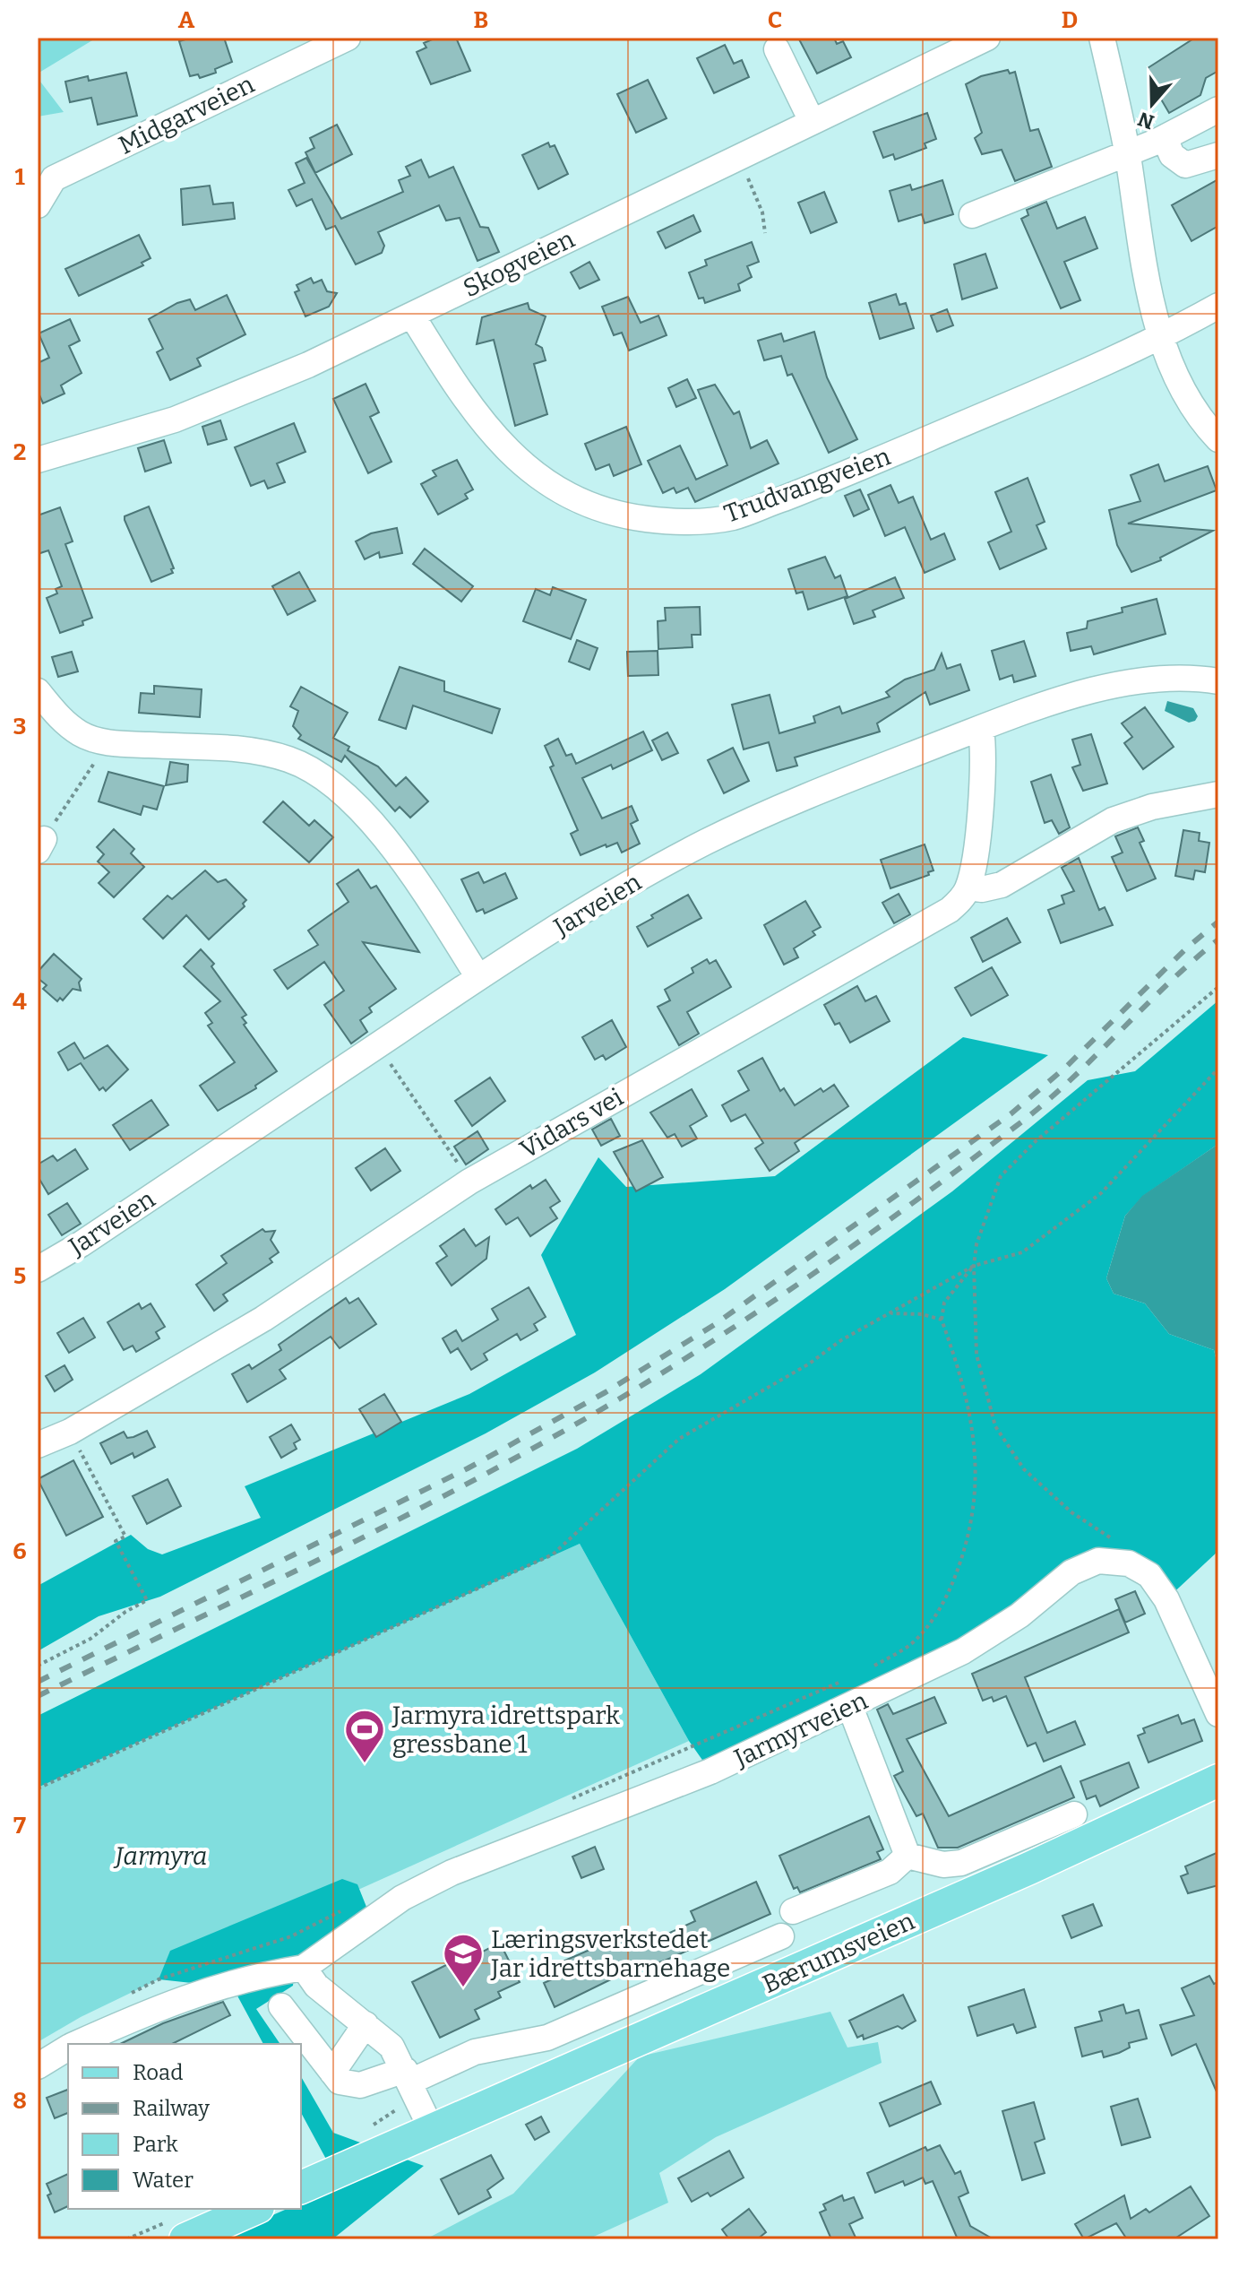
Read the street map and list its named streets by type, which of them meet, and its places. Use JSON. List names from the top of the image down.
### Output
{
  "streets": {
    "main road": ["Bærumsveien"],
    "street": [
      "Midgarveien",
      "Skogveien",
      "Trudvangveien",
      "Jarveien",
      "Vidars vei",
      "Jarmyrveien"
    ]
  },
  "crossings": [
    ["Skogveien", "Trudvangveien"]
  ],
  "parks": ["Jarmyra"],
  "places": {
    "sports": ["Jarmyra idrettspark gressbane 1"],
    "school or university": ["Læringsverkstedet Jar idrettsbarnehage"]
  },
  "legend": [
    "Road",
    "Railway",
    "Park",
    "Water"
  ],
  "north": "bottom",
  "grid": {
    "columns": [
      "A",
      "B",
      "C",
      "D"
    ],
    "rows": [
      "1",
      "2",
      "3",
      "4",
      "5",
      "6",
      "7",
      "8"
    ]
  }
}
